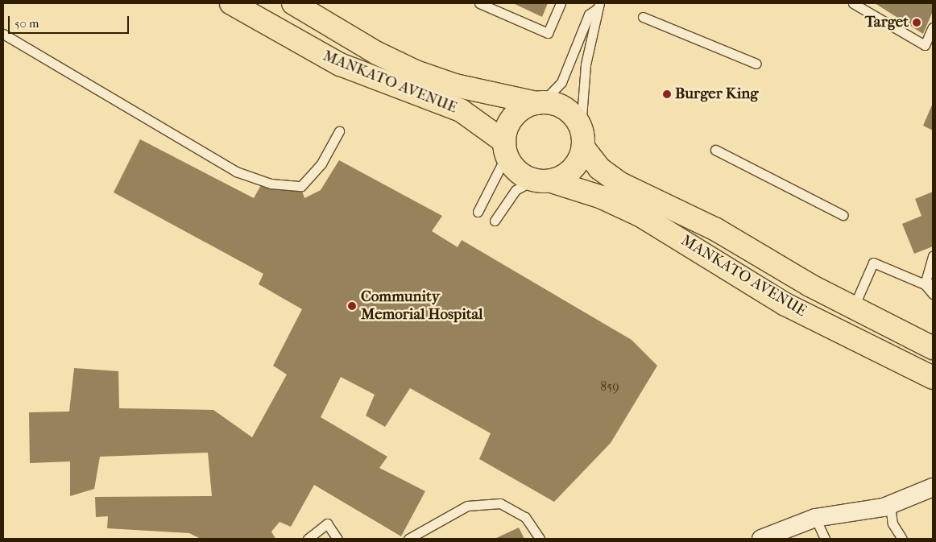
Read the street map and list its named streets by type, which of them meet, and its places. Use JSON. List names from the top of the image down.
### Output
{
  "streets": {
    "main road": ["MANKATO AVENUE"]
  },
  "places": ["Target", "Burger King", "Community Memorial Hospital"],
  "house_numbers": ["859"],
  "scale_bar": "50 m"
}
